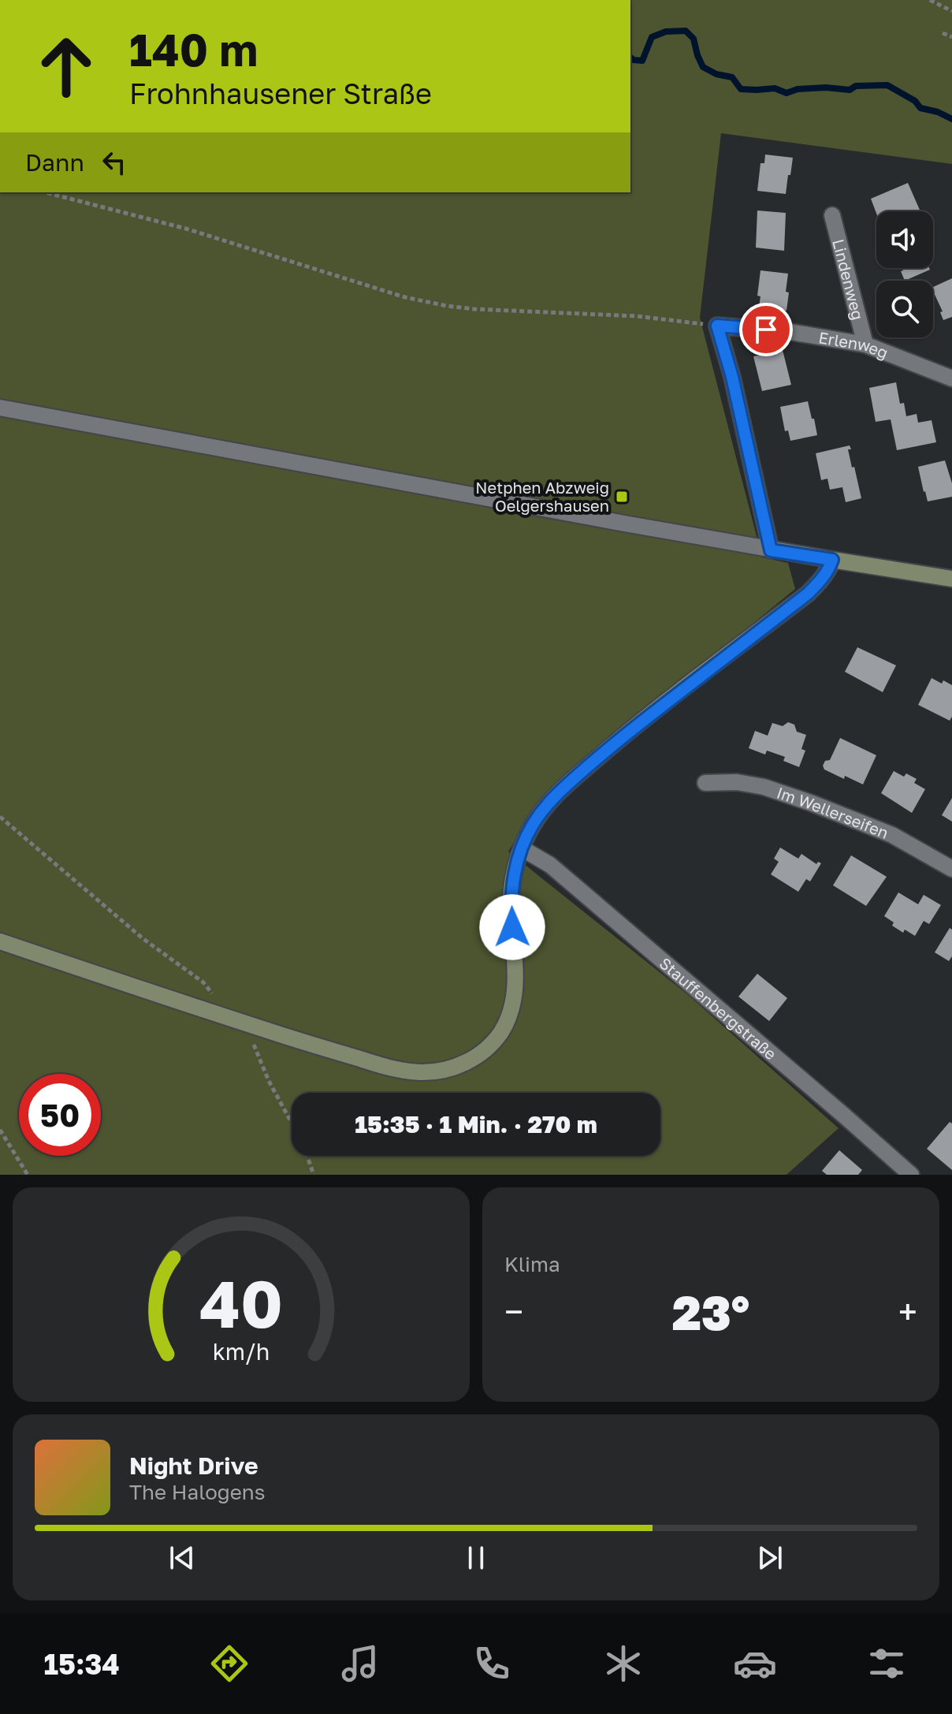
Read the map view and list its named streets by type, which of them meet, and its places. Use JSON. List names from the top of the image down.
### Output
{
  "streets": {
    "street": [
      "Lindenweg",
      "Erlenweg",
      "Im Wellerseifen",
      "Stauffenbergstraße"
    ]
  },
  "crossings": [
    ["Lindenweg", "Erlenweg"]
  ],
  "places": {
    "transit": ["Netphen Abzweig Oelgershausen"]
  },
  "page": {
    "turn": ["140 m", "Frohnhausener Straße"],
    "then": "Dann",
    "limit": "50",
    "trip": "15:35 · 1 Min. · 270 m",
    "tile": "Klima",
    "heat": ["−", "23°", "+"],
    "song": ["Night Drive", "The Halogens"],
    "tabs": "15:34",
    "gauge": ["40", "km/h"]
  }
}
